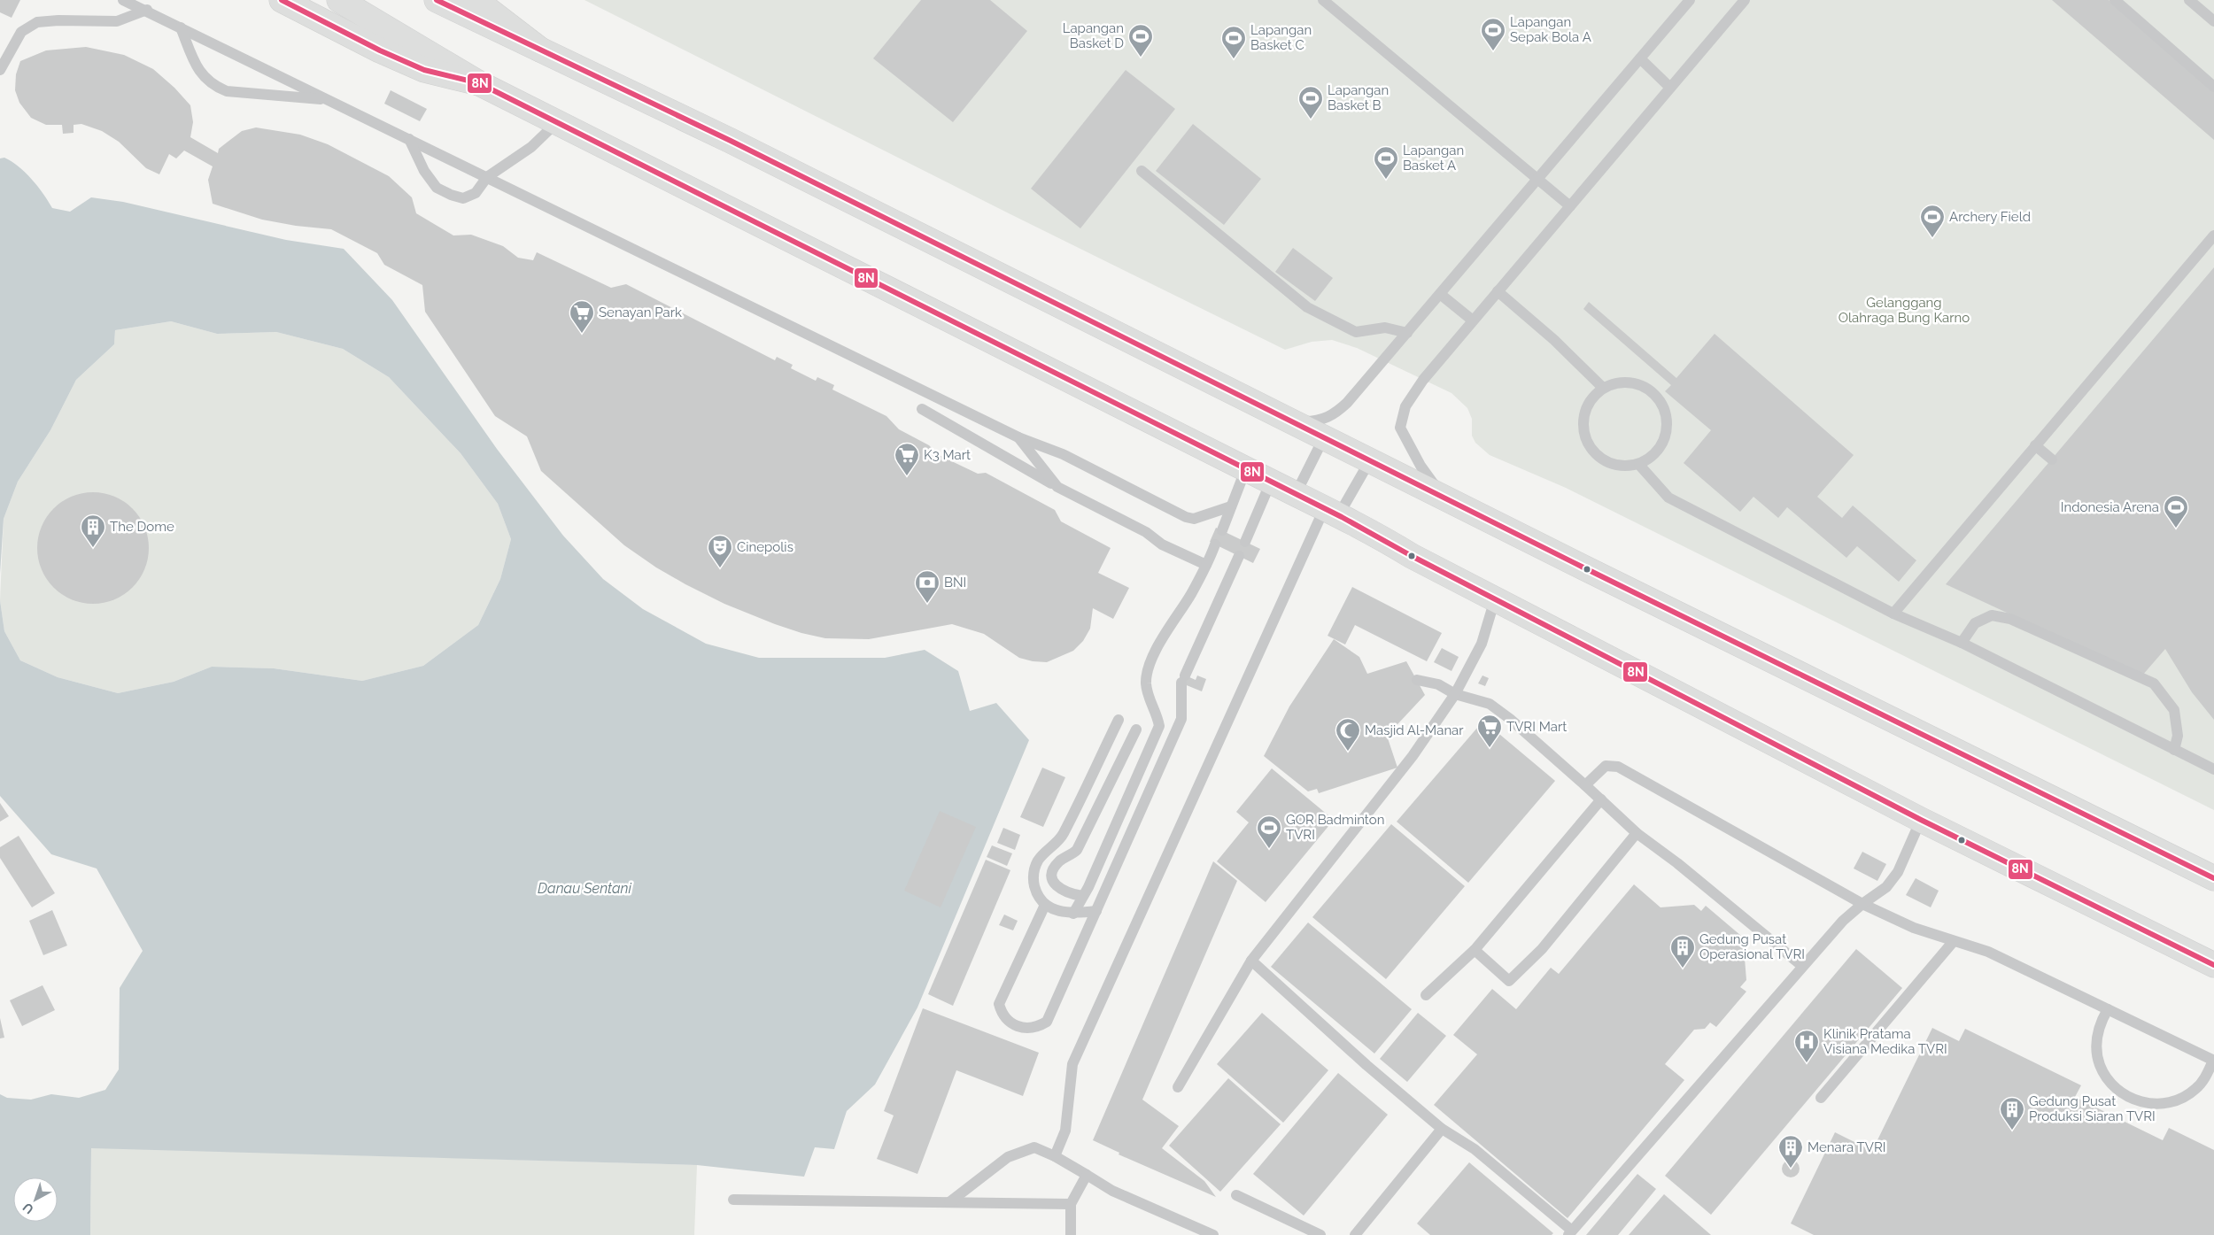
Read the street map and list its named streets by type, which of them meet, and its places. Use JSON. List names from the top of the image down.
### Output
{
  "water": ["Danau Sentani"],
  "parks": ["Gelanggang Olahraga Bung Karno"],
  "places": {
    "sports": [
      "Lapangan Sepak Bola A",
      "Lapangan Basket D",
      "Lapangan Basket C",
      "Lapangan Basket B",
      "Lapangan Basket A",
      "Archery Field",
      "Indonesia Arena",
      "GOR Badminton TVRI"
    ],
    "supermarket": ["Senayan Park", "K3 Mart", "TVRI Mart"],
    "building": [
      "The Dome",
      "Gedung Pusat Operasional TVRI",
      "Gedung Pusat Produksi Siaran TVRI",
      "Menara TVRI"
    ],
    "theatre": ["Cinepolis"],
    "bank": ["BNI"],
    "mosque": ["Masjid Al-Manar"],
    "hospital": ["Klinik Pratama Visiana Medika TVRI"]
  },
  "lines": ["transit line 8N"],
  "north": "bottom left"
}
